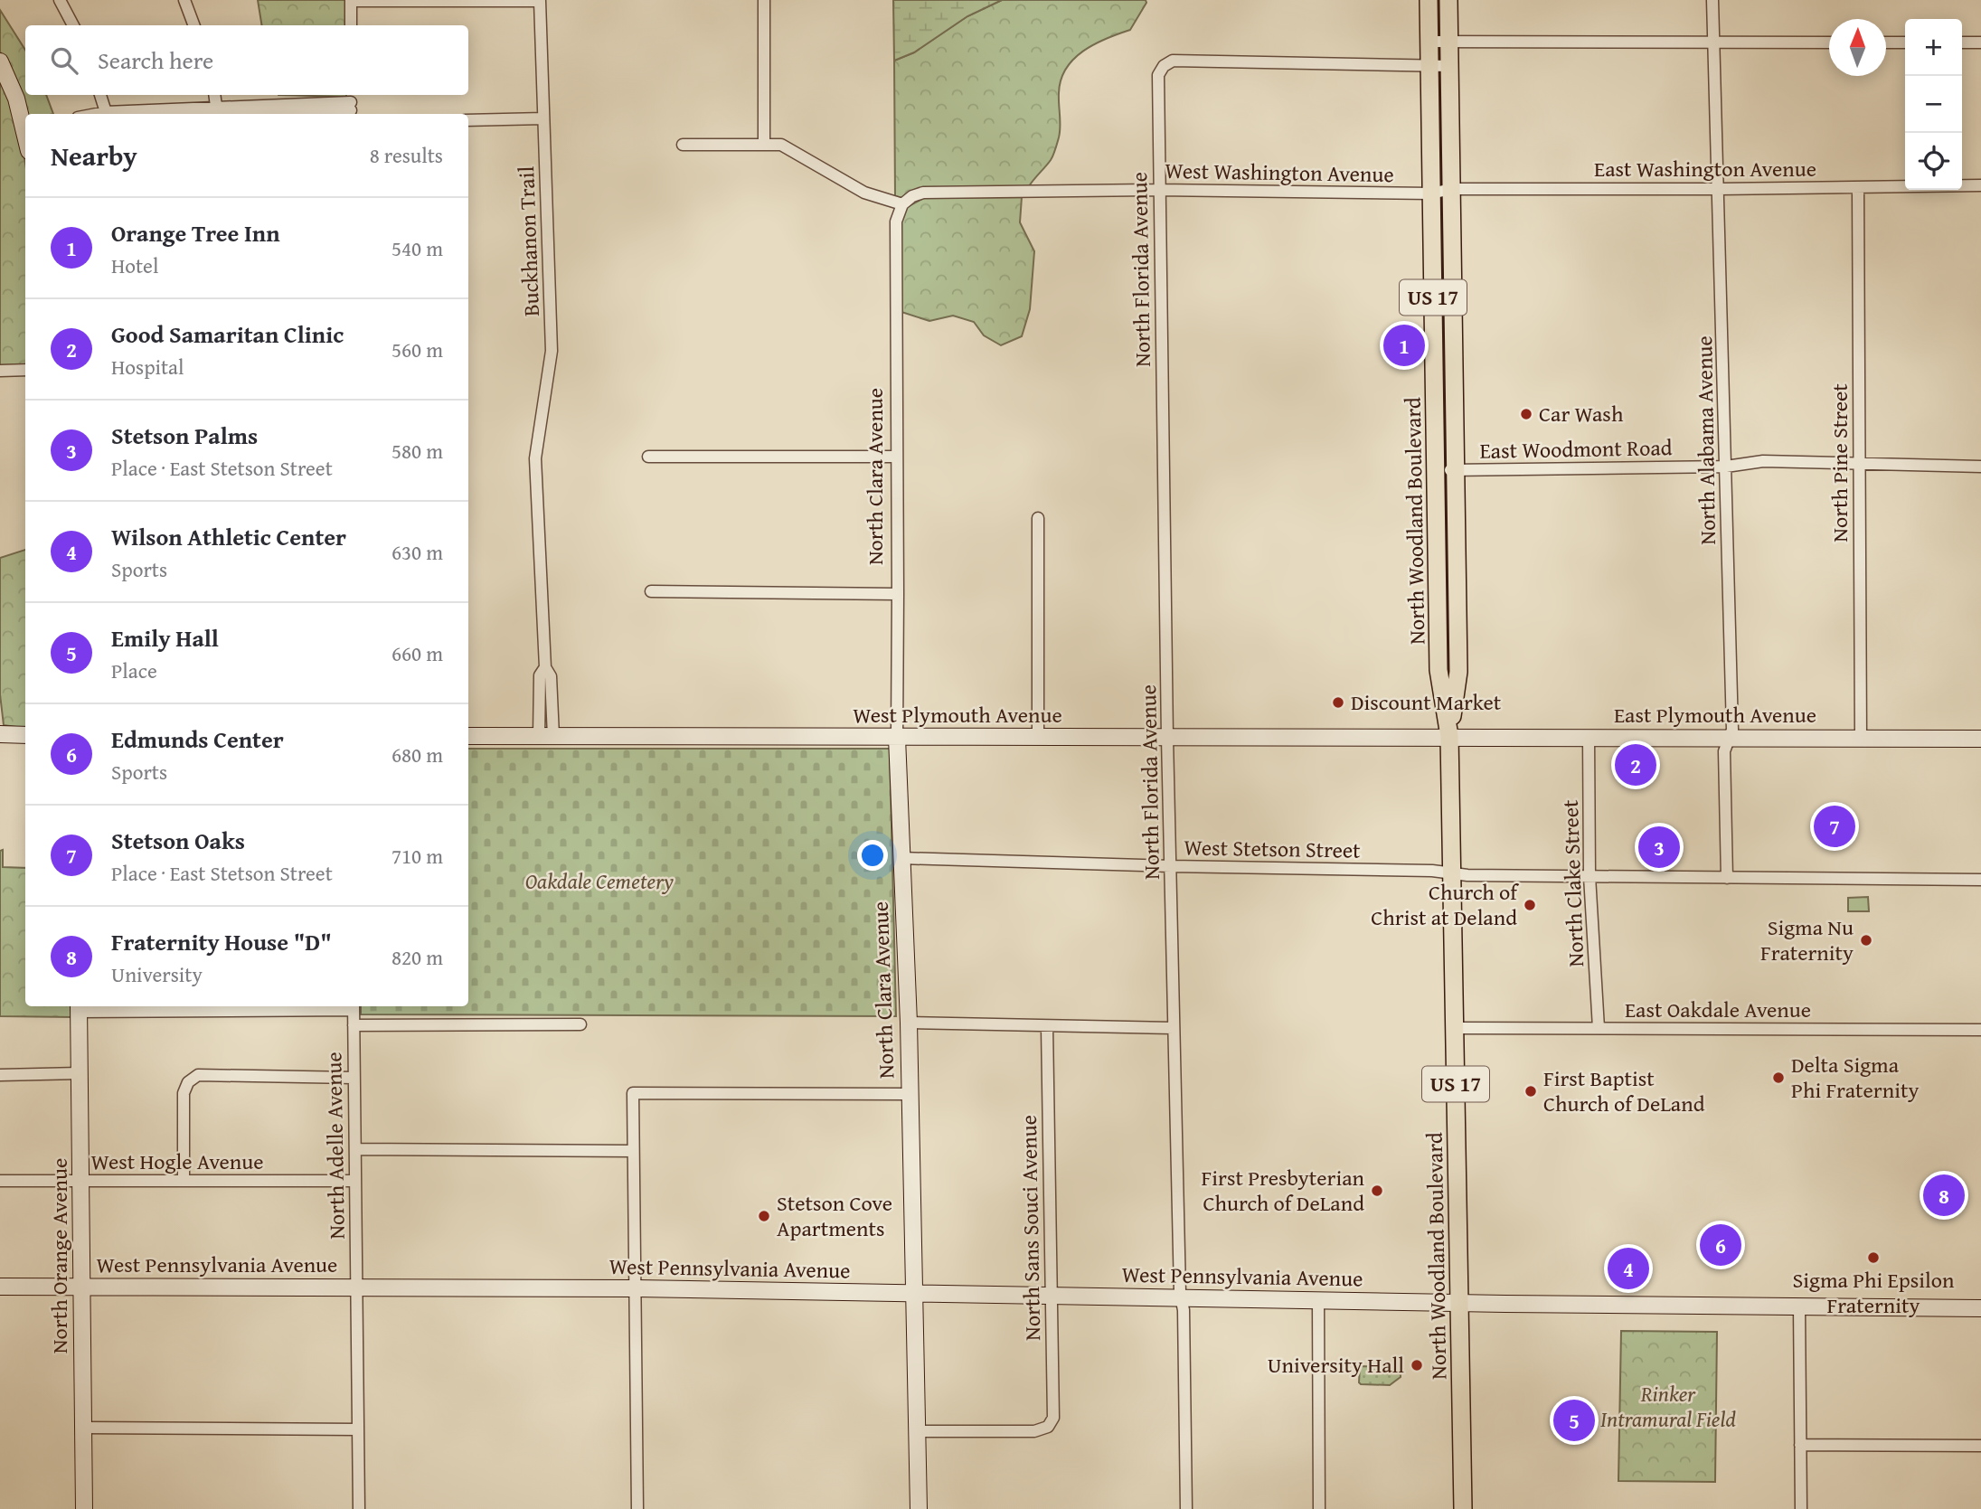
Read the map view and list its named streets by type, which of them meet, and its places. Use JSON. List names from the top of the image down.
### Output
{
  "streets": {
    "main road": ["US 17", "North Woodland Boulevard"],
    "street": [
      "East Washington Avenue",
      "West Washington Avenue",
      "Buckhanon Trail",
      "North Florida Avenue",
      "North Alabama Avenue",
      "East Woodmont Road",
      "North Pine Street",
      "North Clara Avenue",
      "West Plymouth Avenue",
      "East Plymouth Avenue",
      "West Stetson Street",
      "North Clake Street",
      "East Oakdale Avenue",
      "North Adelle Avenue",
      "West Hogle Avenue",
      "North Sans Souci Avenue",
      "North Orange Avenue",
      "West Pennsylvania Avenue"
    ]
  },
  "crossings": [
    ["East Washington Avenue", "West Washington Avenue"],
    ["East Washington Avenue", "North Alabama Avenue"],
    ["East Washington Avenue", "North Pine Street"],
    ["East Washington Avenue", "North Woodland Boulevard"],
    ["West Washington Avenue", "North Florida Avenue"],
    ["West Washington Avenue", "North Clara Avenue"],
    ["West Washington Avenue", "North Woodland Boulevard"],
    ["Buckhanon Trail", "West Plymouth Avenue"],
    ["North Florida Avenue", "North Woodland Boulevard"],
    ["North Florida Avenue", "West Plymouth Avenue"],
    ["North Florida Avenue", "West Stetson Street"],
    ["North Florida Avenue", "West Pennsylvania Avenue"],
    ["North Alabama Avenue", "East Woodmont Road"],
    ["North Alabama Avenue", "East Plymouth Avenue"],
    ["North Alabama Avenue", "West Stetson Street"],
    ["East Woodmont Road", "North Pine Street"],
    ["East Woodmont Road", "North Woodland Boulevard"],
    ["North Pine Street", "East Plymouth Avenue"],
    ["North Clara Avenue", "West Plymouth Avenue"],
    ["North Clara Avenue", "West Stetson Street"],
    ["North Clara Avenue", "North Sans Souci Avenue"],
    ["North Clara Avenue", "West Pennsylvania Avenue"],
    ["North Woodland Boulevard", "West Plymouth Avenue"],
    ["North Woodland Boulevard", "East Plymouth Avenue"],
    ["North Woodland Boulevard", "West Stetson Street"],
    ["North Woodland Boulevard", "East Oakdale Avenue"],
    ["North Woodland Boulevard", "West Pennsylvania Avenue"],
    ["West Plymouth Avenue", "East Plymouth Avenue"],
    ["East Plymouth Avenue", "North Clake Street"],
    ["West Stetson Street", "North Clake Street"],
    ["North Clake Street", "East Oakdale Avenue"],
    ["North Adelle Avenue", "West Hogle Avenue"],
    ["North Adelle Avenue", "West Pennsylvania Avenue"],
    ["West Hogle Avenue", "North Orange Avenue"],
    ["North Sans Souci Avenue", "West Pennsylvania Avenue"],
    ["North Orange Avenue", "West Pennsylvania Avenue"]
  ],
  "parks": ["Oakdale Cemetery", "Rinker Intramural Field"],
  "places": [
    "Car Wash",
    "Discount Market",
    "Church of Christ at Deland",
    "Sigma Nu Fraternity",
    "Delta Sigma Phi Fraternity",
    "First Baptist Church of DeLand",
    "First Presbyterian Church of DeLand",
    "Stetson Cove Apartments",
    "Sigma Phi Epsilon Fraternity",
    "University Hall"
  ],
  "north": "top",
  "page": {
    "map_buttons": ["+", "−"],
    "search": "Search here",
    "heading": ["Nearby", "8 results"],
    "list": [
      {
        "mark": "1",
        "name": "Orange Tree Inn",
        "note": "Hotel",
        "value": "540 m"
      },
      {
        "mark": "2",
        "name": "Good Samaritan Clinic",
        "note": "Hospital",
        "value": "560 m"
      },
      {
        "mark": "3",
        "name": "Stetson Palms",
        "note": "Place · East Stetson Street",
        "value": "580 m"
      },
      {
        "mark": "4",
        "name": "Wilson Athletic Center",
        "note": "Sports",
        "value": "630 m"
      },
      {
        "mark": "5",
        "name": "Emily Hall",
        "note": "Place",
        "value": "660 m"
      },
      {
        "mark": "6",
        "name": "Edmunds Center",
        "note": "Sports",
        "value": "680 m"
      },
      {
        "mark": "7",
        "name": "Stetson Oaks",
        "note": "Place · East Stetson Street",
        "value": "710 m"
      },
      {
        "mark": "8",
        "name": "Fraternity House \"D\"",
        "note": "University",
        "value": "820 m"
      }
    ],
    "pins": [
      "1",
      "2",
      "7",
      "3",
      "8",
      "6",
      "4",
      "5"
    ]
  }
}
